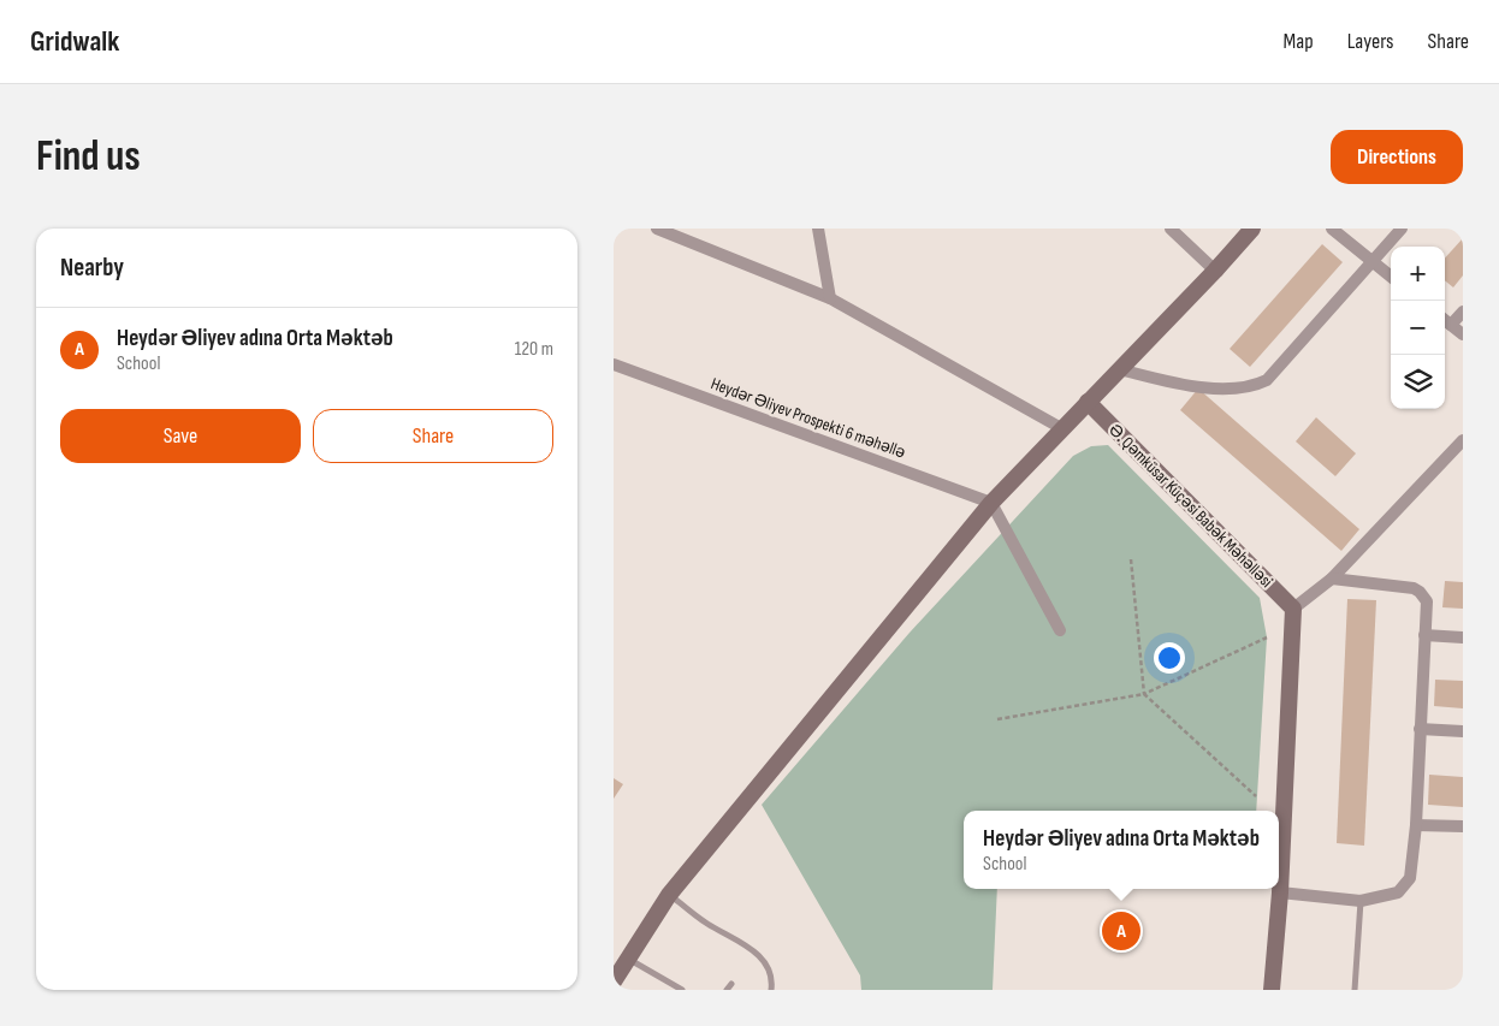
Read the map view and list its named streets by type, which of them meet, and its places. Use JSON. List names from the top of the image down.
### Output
{
  "streets": {
    "main road": ["Ə. Qəmküsar Küçəsi Babək Məhəlləsi"],
    "street": ["Heydər Əliyev Prospekti 6 məhəllə"]
  },
  "page": {
    "header": "Gridwalk",
    "nav": ["Map", "Layers", "Share"],
    "buttons": [
      "Directions",
      ["Save", "Share"]
    ],
    "title": "Find us",
    "heading": "Nearby",
    "map_buttons": ["+", "−"],
    "list": [
      {
        "mark": "A",
        "name": "Heydər Əliyev adına Orta Məktəb",
        "note": "School",
        "value": "120 m"
      }
    ],
    "popup": ["Heydər Əliyev adına Orta Məktəb", "School"],
    "pins": "A"
  }
}
